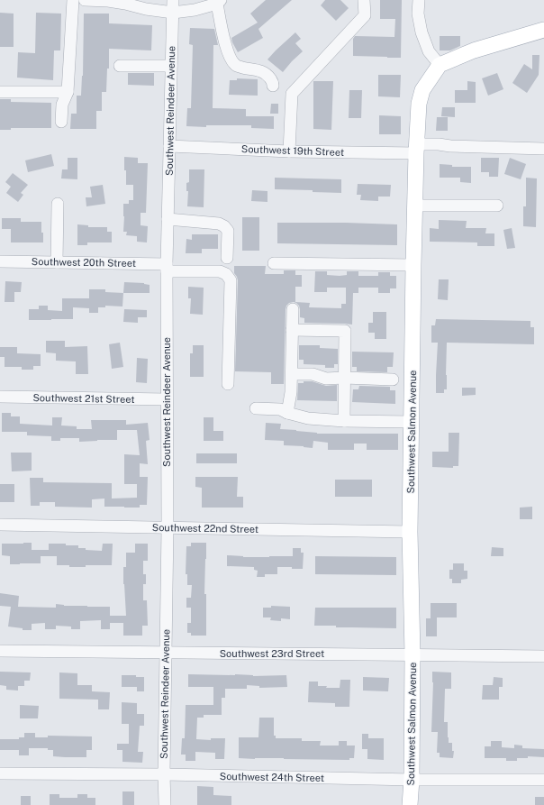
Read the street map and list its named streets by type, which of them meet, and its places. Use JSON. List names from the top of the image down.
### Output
{
  "streets": {
    "main road": ["Southwest Salmon Avenue"],
    "street": [
      "Southwest Reindeer Avenue",
      "Southwest 19th Street",
      "Southwest 20th Street",
      "Southwest 21st Street",
      "Southwest 22nd Street",
      "Southwest 23rd Street",
      "Southwest 24th Street"
    ]
  },
  "crossings": [
    ["Southwest Reindeer Avenue", "Southwest 19th Street"],
    ["Southwest Reindeer Avenue", "Southwest 20th Street"],
    ["Southwest Reindeer Avenue", "Southwest 21st Street"],
    ["Southwest Reindeer Avenue", "Southwest 22nd Street"],
    ["Southwest Reindeer Avenue", "Southwest 23rd Street"],
    ["Southwest Reindeer Avenue", "Southwest 24th Street"],
    ["Southwest 19th Street", "Southwest Salmon Avenue"],
    ["Southwest Salmon Avenue", "Southwest 22nd Street"],
    ["Southwest Salmon Avenue", "Southwest 23rd Street"],
    ["Southwest Salmon Avenue", "Southwest 24th Street"]
  ]
}
